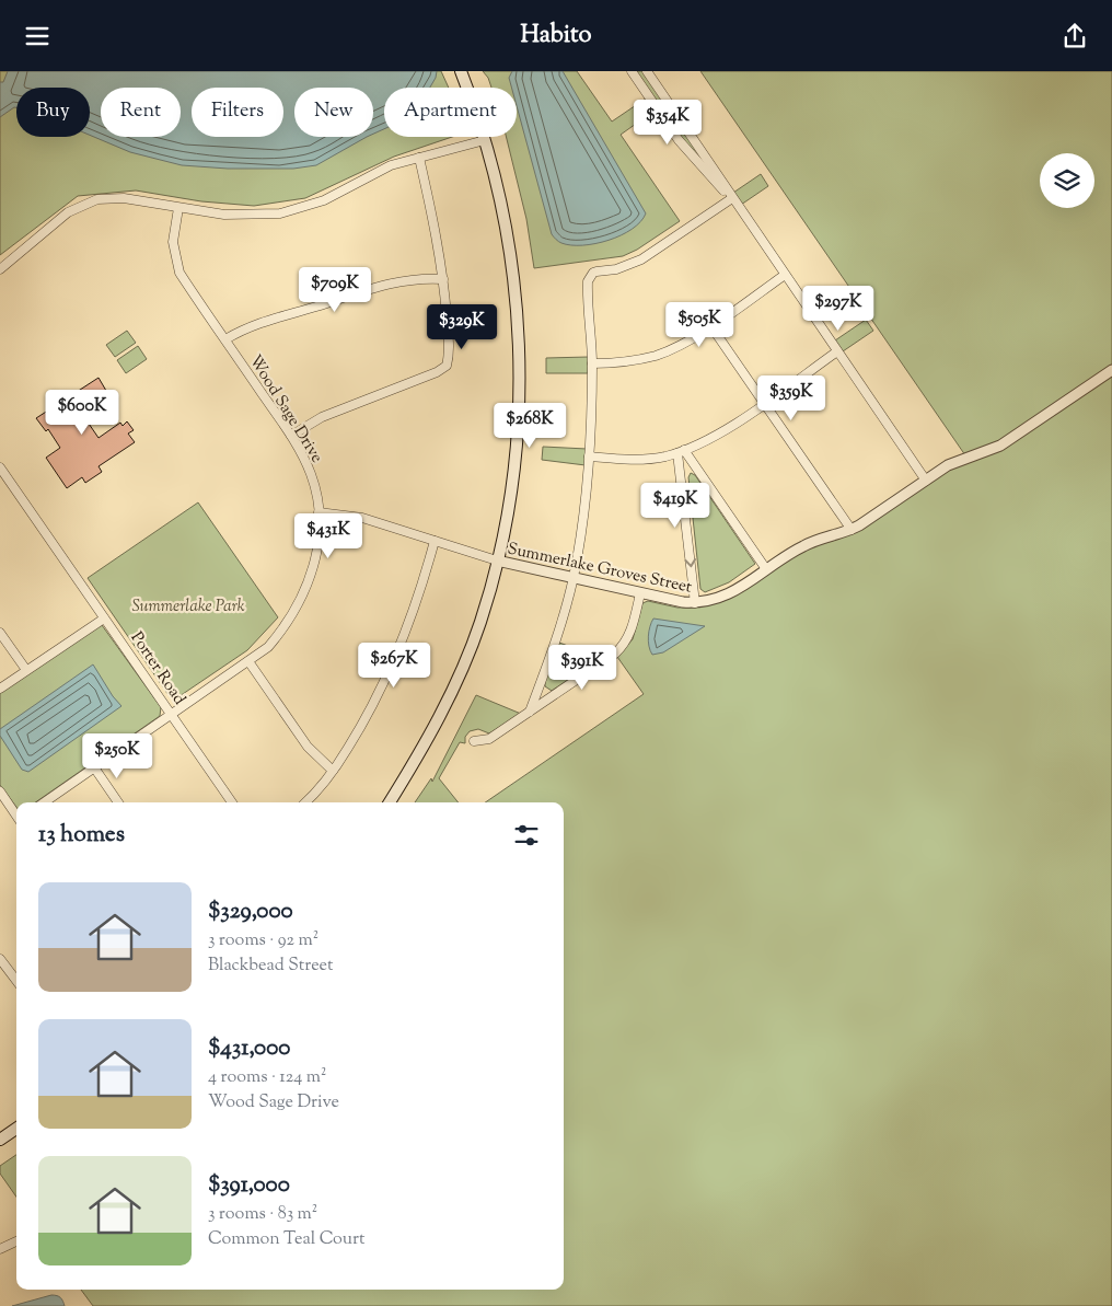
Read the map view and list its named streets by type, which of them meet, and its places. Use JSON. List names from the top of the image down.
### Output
{
  "streets": {
    "street": ["Wood Sage Drive", "Summerlake Groves Street", "Porter Road"]
  },
  "crossings": [
    ["Wood Sage Drive", "Summerlake Groves Street"],
    ["Wood Sage Drive", "Porter Road"]
  ],
  "parks": ["Summerlake Park"],
  "page": {
    "header": "Habito",
    "chip": [
      "Buy",
      "Rent",
      "Filters",
      "New",
      "Apartment"
    ],
    "price": [
      "$354K",
      "$709K",
      "$297K",
      "$505K",
      "$329K",
      "$359K",
      "$600K",
      "$268K",
      "$419K",
      "$431K",
      "$267K",
      "$391K",
      "$250K"
    ],
    "heading": "13 homes",
    "list": [
      {
        "name": "$329,000",
        "note": "3 rooms · 92 m² · Blackbead Street"
      },
      {
        "name": "$431,000",
        "note": "4 rooms · 124 m² · Wood Sage Drive"
      },
      {
        "name": "$391,000",
        "note": "3 rooms · 83 m² · Common Teal Court"
      }
    ]
  }
}
